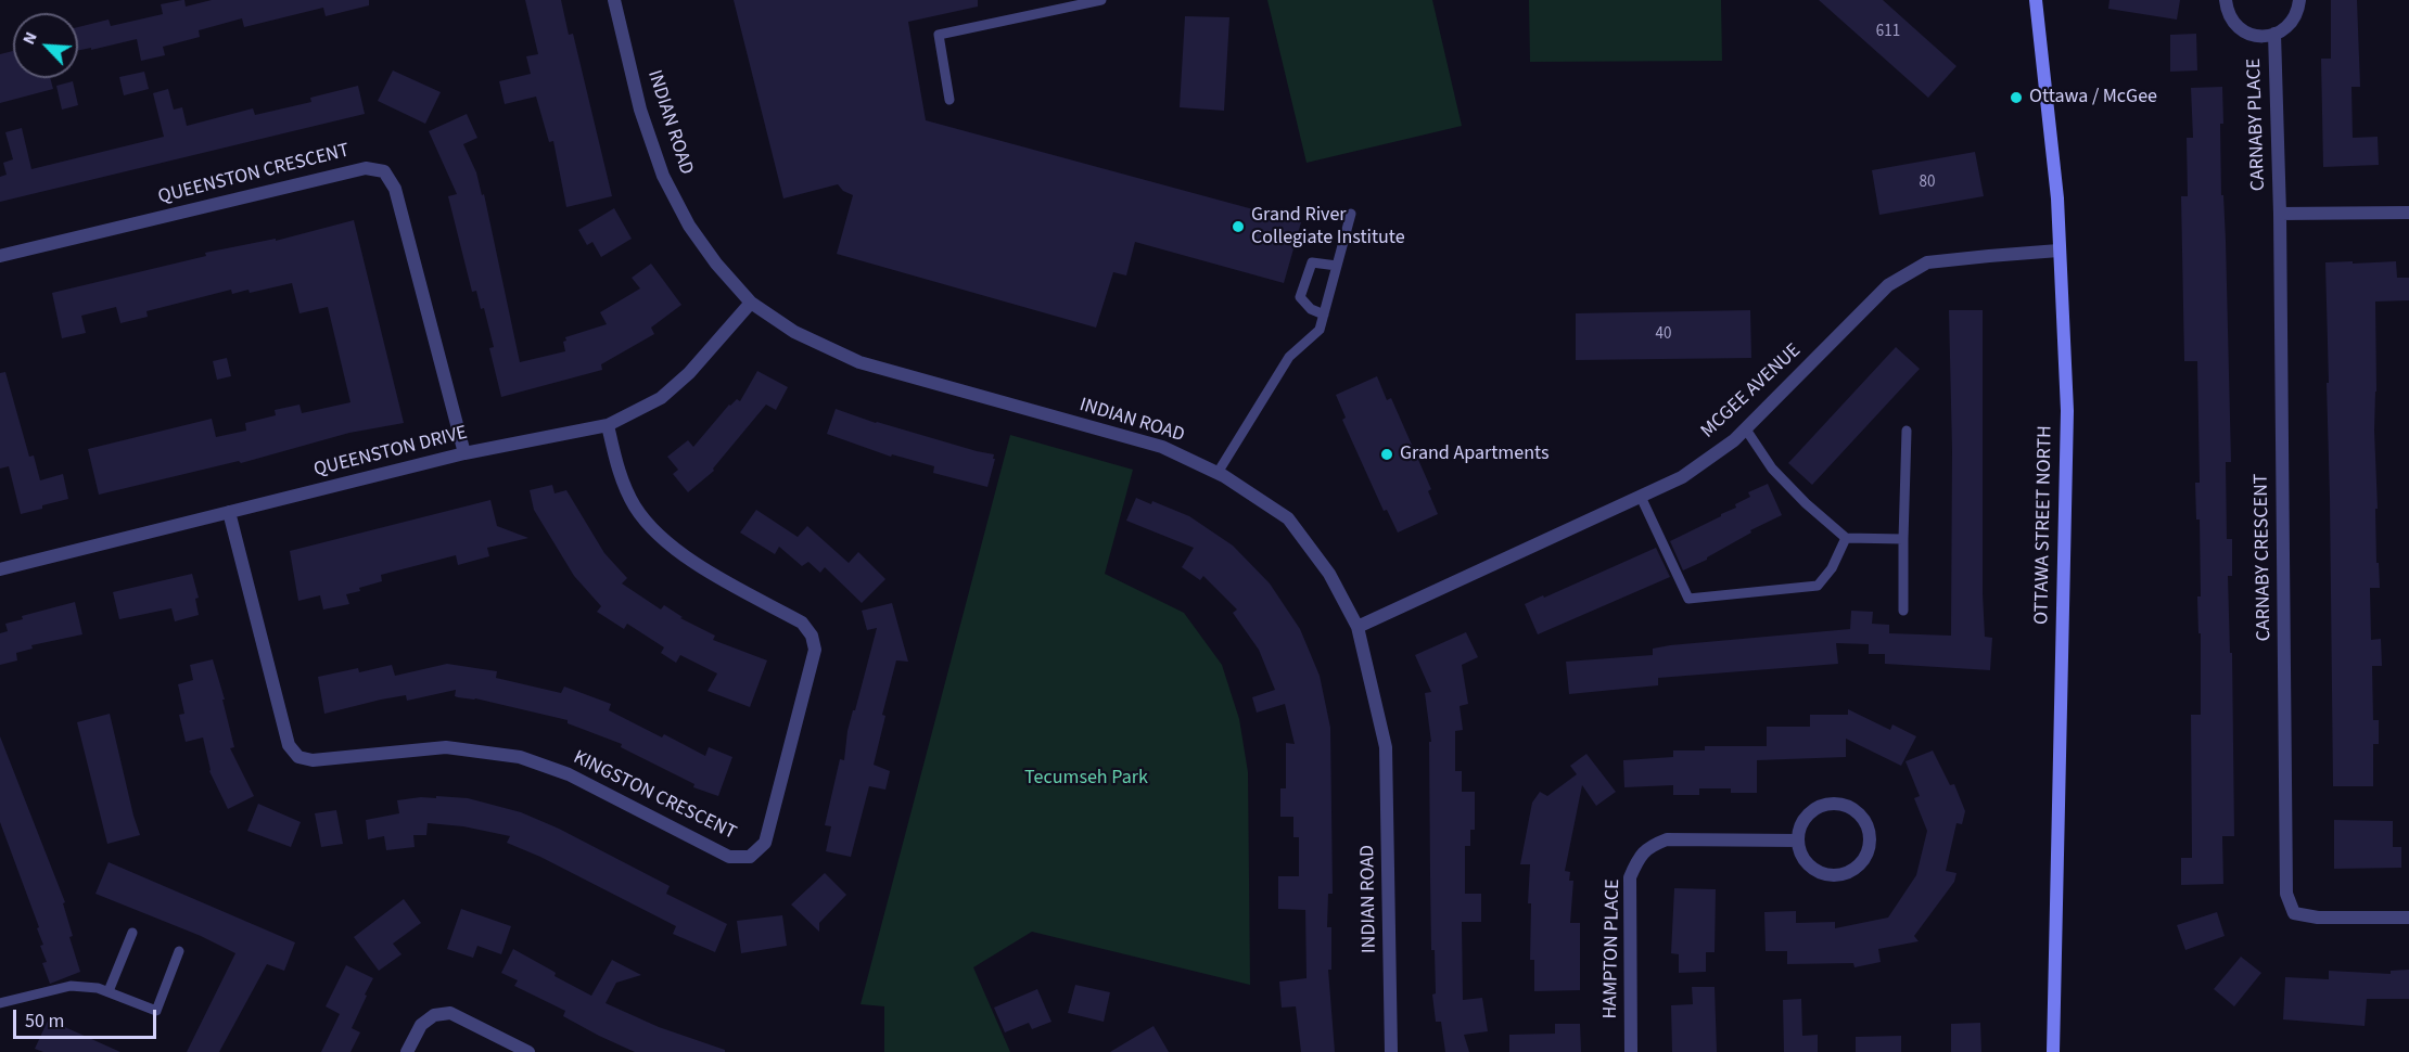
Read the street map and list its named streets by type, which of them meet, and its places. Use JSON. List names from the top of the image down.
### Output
{
  "streets": {
    "main road": ["OTTAWA STREET NORTH"],
    "street": [
      "INDIAN ROAD",
      "CARNABY PLACE",
      "QUEENSTON CRESCENT",
      "MCGEE AVENUE",
      "QUEENSTON DRIVE",
      "CARNABY CRESCENT",
      "KINGSTON CRESCENT",
      "HAMPTON PLACE"
    ]
  },
  "crossings": [
    ["INDIAN ROAD", "MCGEE AVENUE"],
    ["INDIAN ROAD", "QUEENSTON DRIVE"],
    ["CARNABY PLACE", "CARNABY CRESCENT"],
    ["QUEENSTON CRESCENT", "QUEENSTON DRIVE"],
    ["MCGEE AVENUE", "OTTAWA STREET NORTH"],
    ["QUEENSTON DRIVE", "KINGSTON CRESCENT"]
  ],
  "parks": ["Tecumseh Park"],
  "places": ["Ottawa / McGee", "Grand River Collegiate Institute", "Grand Apartments"],
  "house_numbers": ["611", "80", "40"],
  "scale_bar": "50 m",
  "north": "top left"
}
